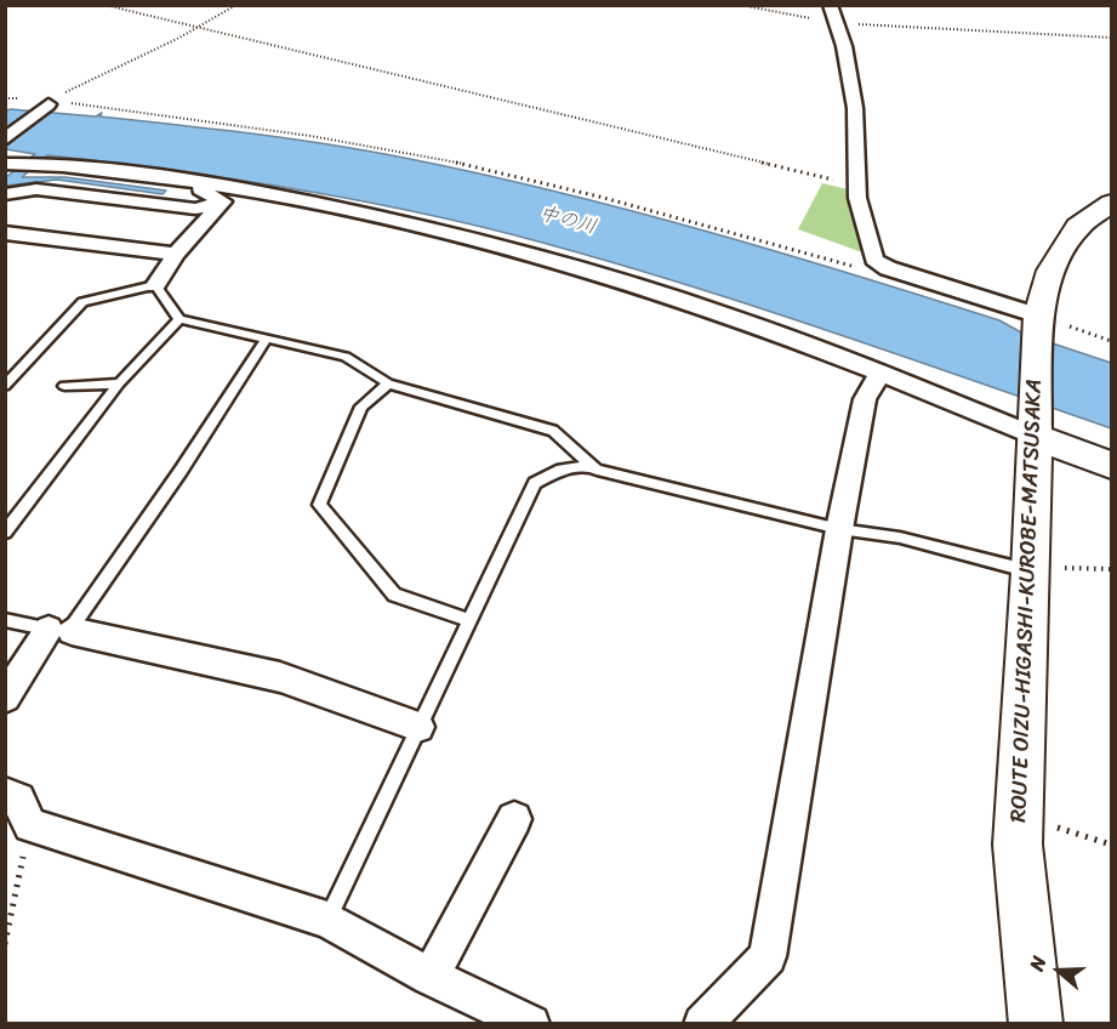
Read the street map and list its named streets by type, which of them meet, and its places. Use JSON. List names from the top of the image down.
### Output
{
  "streets": {
    "main road": ["ROUTE OIZU-HIGASHI-KUROBE-MATSUSAKA"]
  },
  "water": ["中の川"],
  "north": "left"
}
